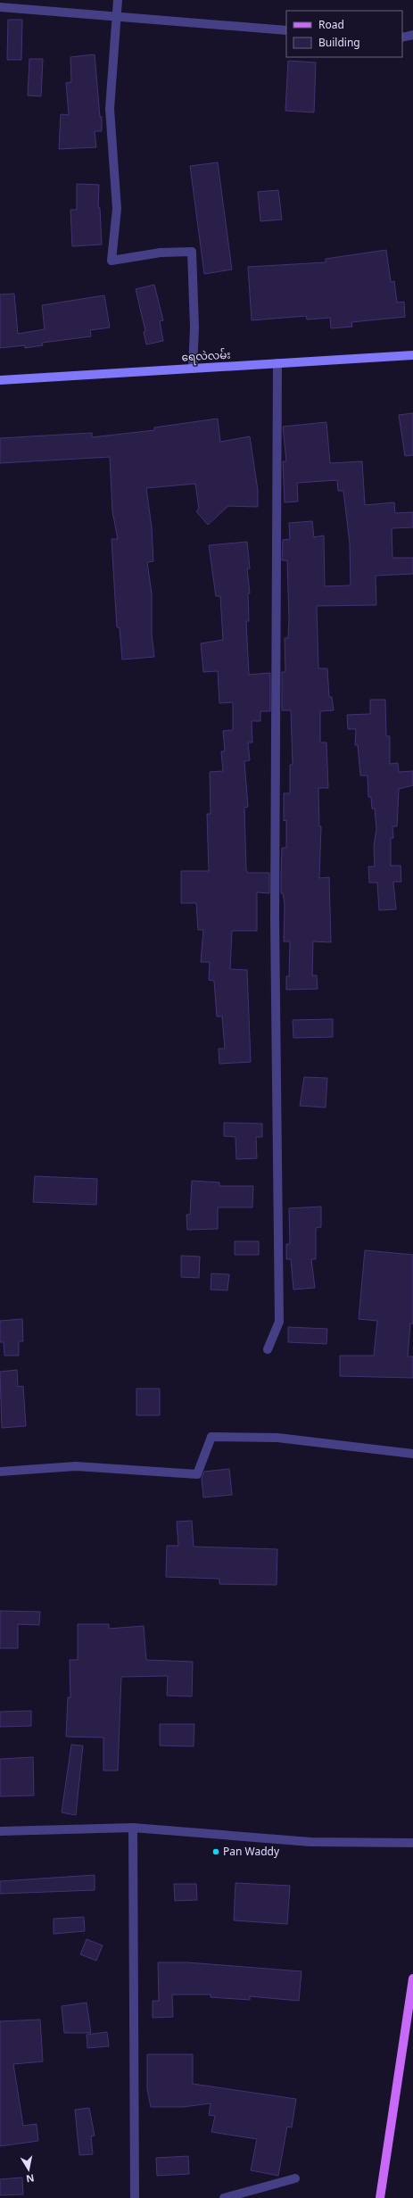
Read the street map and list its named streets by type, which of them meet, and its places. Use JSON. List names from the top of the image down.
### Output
{
  "streets": {
    "main road": ["ရေလဲလမ်း"]
  },
  "places": ["Pan Waddy"],
  "legend": ["Road", "Building"],
  "north": "bottom"
}
